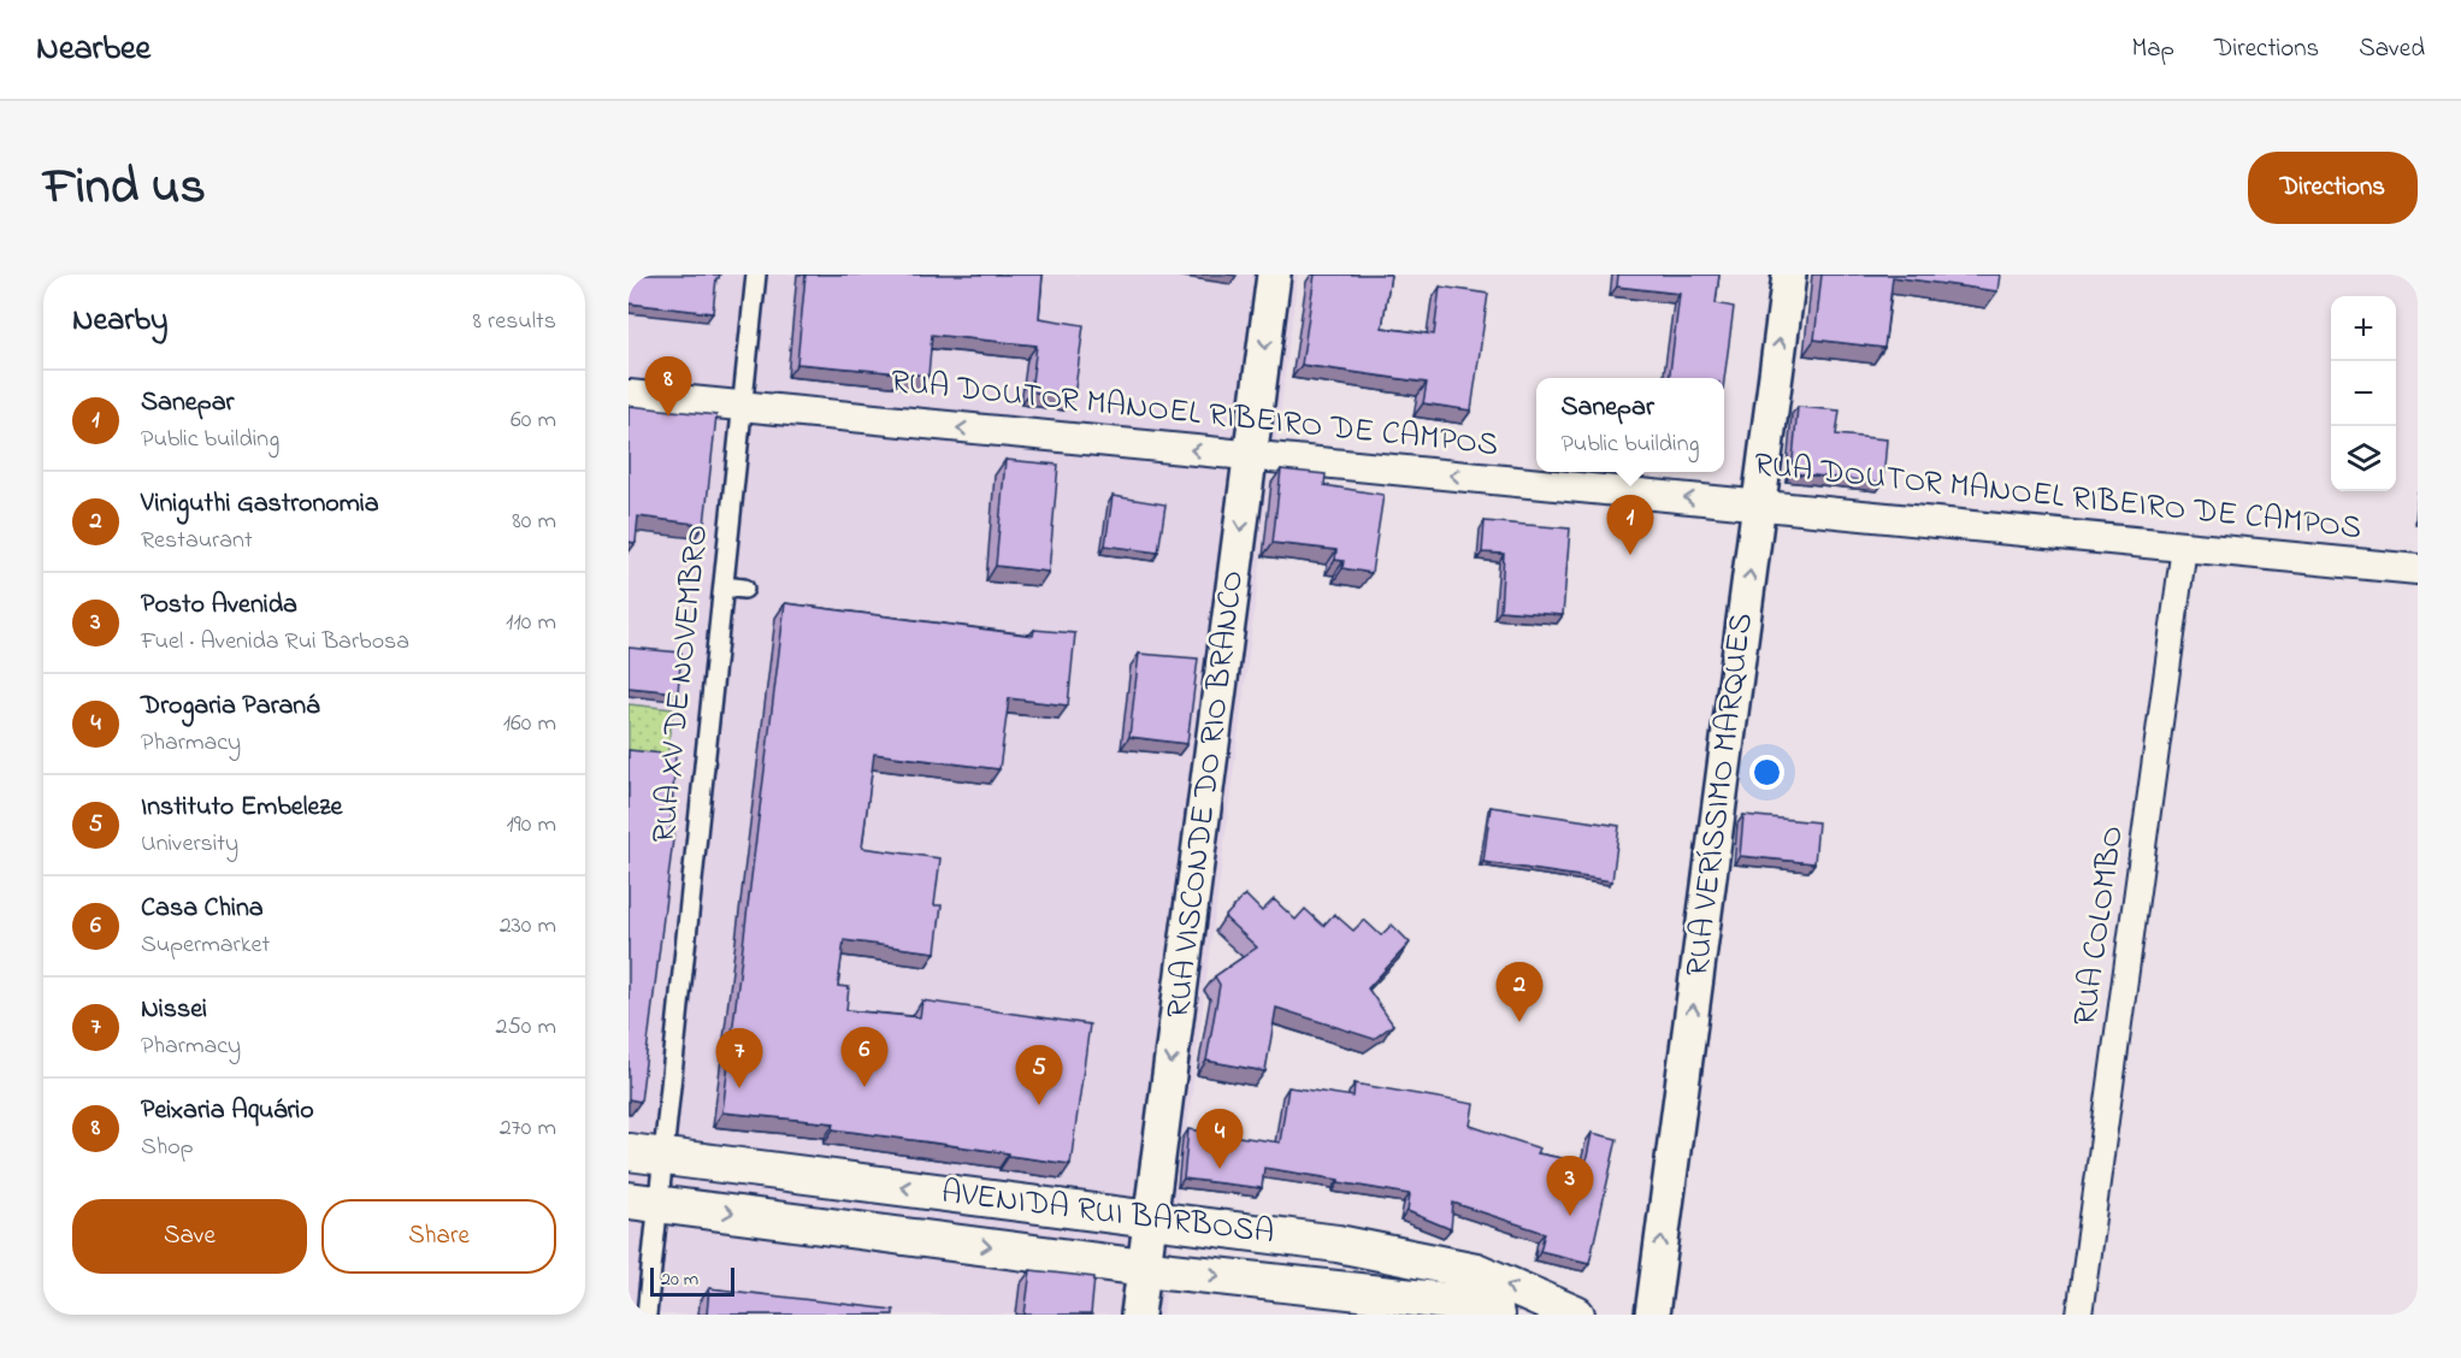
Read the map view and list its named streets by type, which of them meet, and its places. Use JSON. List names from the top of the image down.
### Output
{
  "streets": {
    "main road": ["RUA VISCONDE DO RIO BRANCO", "RUA VERÍSSIMO MARQUES", "AVENIDA RUI BARBOSA"],
    "street": ["RUA DOUTOR MANOEL RIBEIRO DE CAMPOS", "RUA XV DE NOVEMBRO", "RUA COLOMBO"]
  },
  "crossings": [
    ["RUA DOUTOR MANOEL RIBEIRO DE CAMPOS", "RUA XV DE NOVEMBRO"],
    ["RUA DOUTOR MANOEL RIBEIRO DE CAMPOS", "RUA VISCONDE DO RIO BRANCO"],
    ["RUA DOUTOR MANOEL RIBEIRO DE CAMPOS", "RUA VERÍSSIMO MARQUES"],
    ["RUA DOUTOR MANOEL RIBEIRO DE CAMPOS", "RUA COLOMBO"],
    ["RUA XV DE NOVEMBRO", "AVENIDA RUI BARBOSA"],
    ["RUA VISCONDE DO RIO BRANCO", "AVENIDA RUI BARBOSA"]
  ],
  "one_way": ["RUA DOUTOR MANOEL RIBEIRO DE CAMPOS", "RUA VISCONDE DO RIO BRANCO", "RUA VERÍSSIMO MARQUES"],
  "scale_bar": "20 m",
  "page": {
    "header": "Nearbee",
    "nav": ["Map", "Directions", "Saved"],
    "title": "Find us",
    "buttons": [
      "Directions",
      ["Save", "Share"]
    ],
    "heading": ["Nearby", "8 results"],
    "map_buttons": ["+", "−"],
    "pins": [
      "8",
      "1",
      "2",
      "6",
      "7",
      "5",
      "4",
      "3"
    ],
    "list": [
      {
        "mark": "1",
        "name": "Sanepar",
        "note": "Public building",
        "value": "60 m"
      },
      {
        "mark": "2",
        "name": "Viniguthi Gastronomia",
        "note": "Restaurant",
        "value": "80 m"
      },
      {
        "mark": "3",
        "name": "Posto Avenida",
        "note": "Fuel · Avenida Rui Barbosa",
        "value": "110 m"
      },
      {
        "mark": "4",
        "name": "Drogaria Paraná",
        "note": "Pharmacy",
        "value": "160 m"
      },
      {
        "mark": "5",
        "name": "Instituto Embeleze",
        "note": "University",
        "value": "190 m"
      },
      {
        "mark": "6",
        "name": "Casa China",
        "note": "Supermarket",
        "value": "230 m"
      },
      {
        "mark": "7",
        "name": "Nissei",
        "note": "Pharmacy",
        "value": "250 m"
      },
      {
        "mark": "8",
        "name": "Peixaria Aquário",
        "note": "Shop",
        "value": "270 m"
      }
    ],
    "popup": ["Sanepar", "Public building"],
    "scale": "20 m"
  }
}
